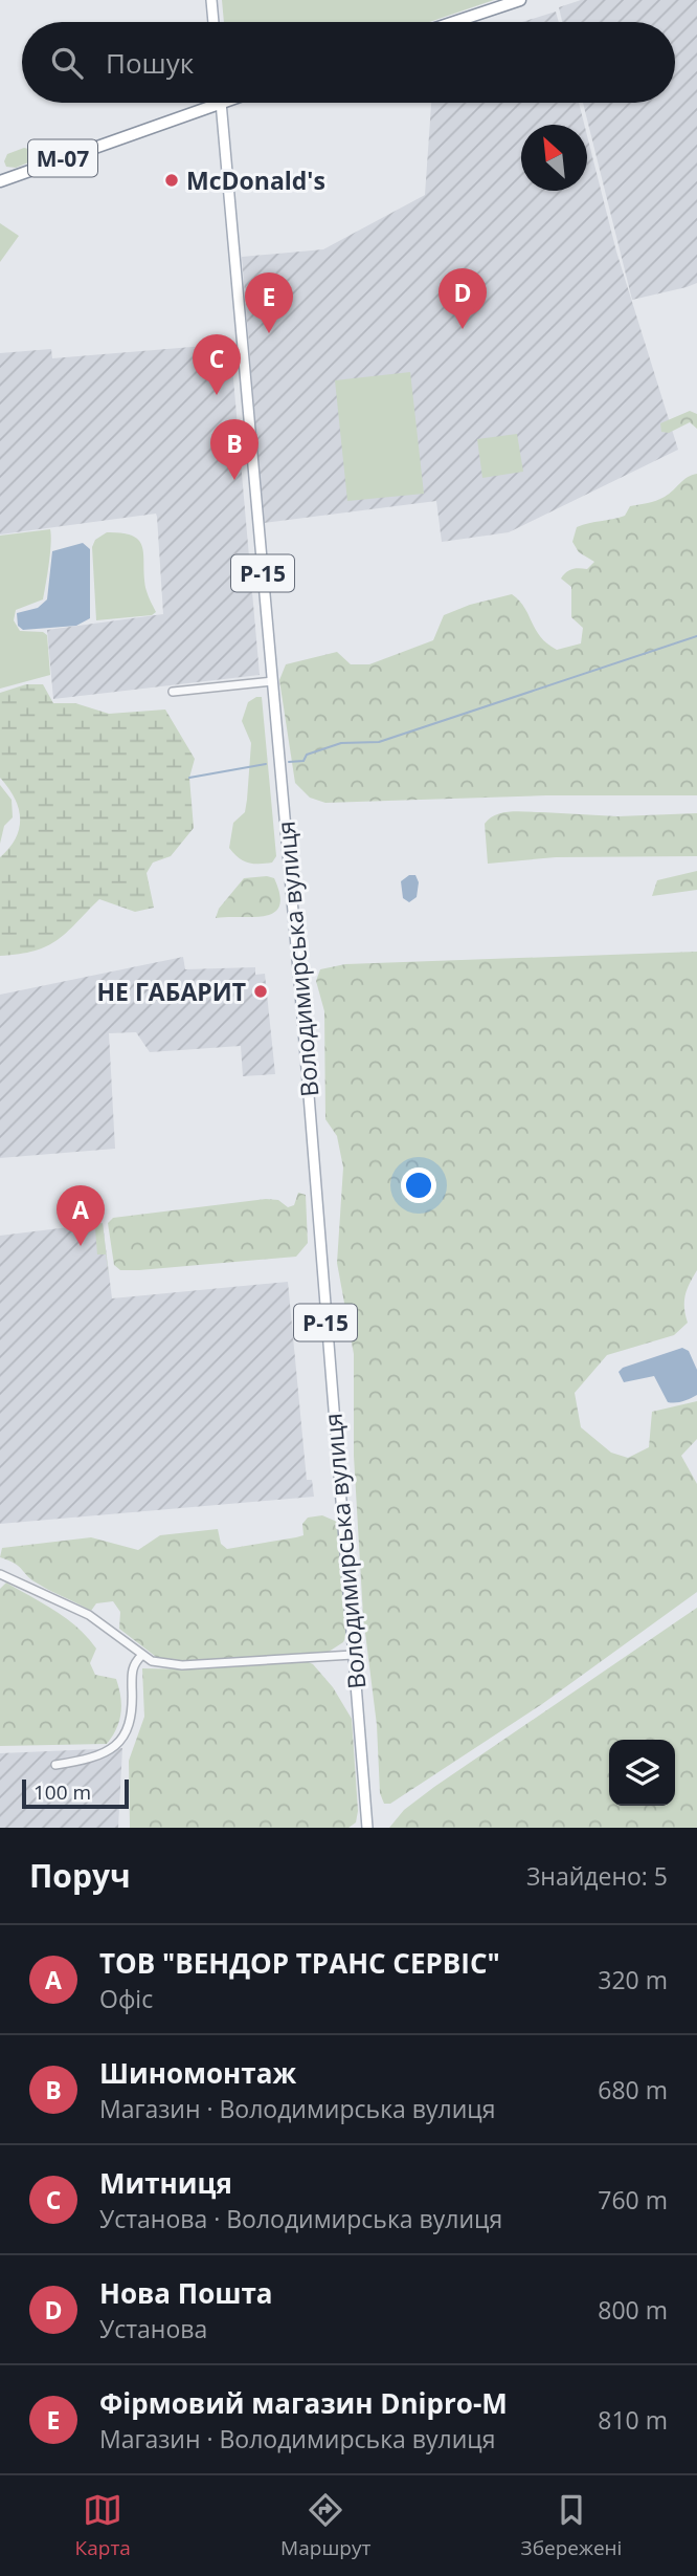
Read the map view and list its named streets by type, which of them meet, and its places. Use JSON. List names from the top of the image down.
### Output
{
  "streets": {
    "highway": ["М-07"],
    "main road": ["Р-15", "Володимирська вулиця"]
  },
  "crossings": [
    ["М-07", "Володимирська вулиця"]
  ],
  "places": ["McDonald's", "НЕ ГАБАРИТ"],
  "scale_bar": "100 m",
  "north": "top left",
  "page": {
    "search": "Пошук",
    "pins": [
      "D",
      "E",
      "C",
      "B",
      "A"
    ],
    "scale": "100 m",
    "heading": ["Поруч", "Знайдено: 5"],
    "list": [
      {
        "mark": "A",
        "name": "ТОВ \"ВЕНДОР ТРАНС СЕРВІС\"",
        "note": "Офіс",
        "value": "320 m"
      },
      {
        "mark": "B",
        "name": "Шиномонтаж",
        "note": "Магазин · Володимирська вулиця",
        "value": "680 m"
      },
      {
        "mark": "C",
        "name": "Митниця",
        "note": "Установа · Володимирська вулиця",
        "value": "760 m"
      },
      {
        "mark": "D",
        "name": "Нова Пошта",
        "note": "Установа",
        "value": "800 m"
      },
      {
        "mark": "E",
        "name": "Фірмовий магазин Dnipro-M",
        "note": "Магазин · Володимирська вулиця",
        "value": "810 m"
      }
    ],
    "nav": ["Карта", "Маршрут", "Збережені"]
  }
}
